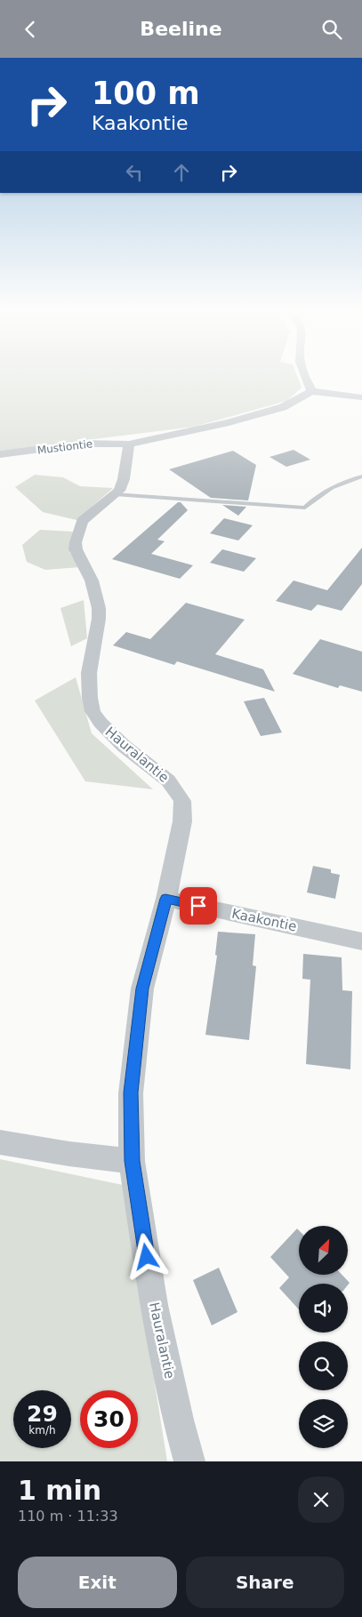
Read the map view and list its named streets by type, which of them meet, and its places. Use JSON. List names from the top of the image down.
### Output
{
  "streets": {
    "street": ["Mustiontie", "Hauralantie", "Kaakontie"]
  },
  "crossings": [
    ["Mustiontie", "Hauralantie"],
    ["Hauralantie", "Kaakontie"]
  ],
  "north": "top right",
  "page": {
    "header": "Beeline",
    "turn": ["100 m", "Kaakontie"],
    "speed": "29 km/h",
    "limit": "30",
    "heading": ["1 min", "110 m · 11:33"],
    "buttons": ["Exit", "Share"]
  }
}
